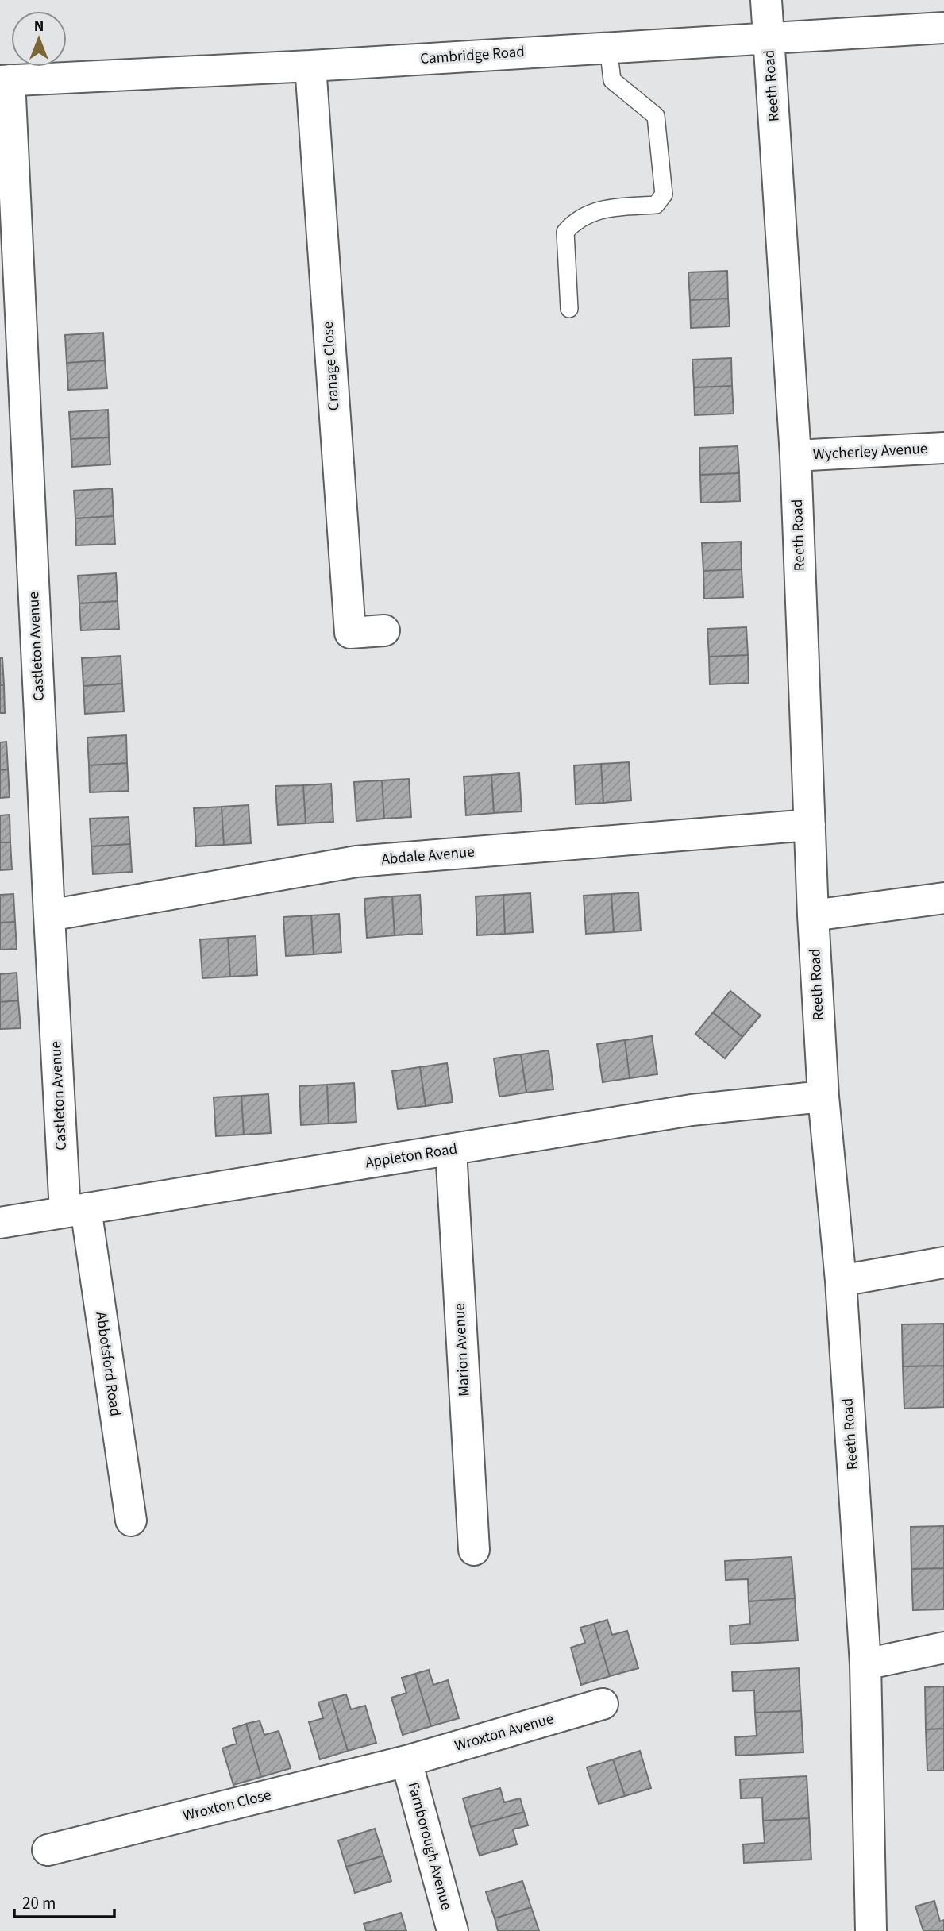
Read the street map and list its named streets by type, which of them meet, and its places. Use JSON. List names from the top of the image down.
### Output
{
  "streets": {
    "street": [
      "Cambridge Road",
      "Reeth Road",
      "Cranage Close",
      "Wycherley Avenue",
      "Castleton Avenue",
      "Abdale Avenue",
      "Appleton Road",
      "Marion Avenue",
      "Abbotsford Road",
      "Wroxton Avenue",
      "Wroxton Close",
      "Farnborough Avenue"
    ]
  },
  "crossings": [
    ["Cambridge Road", "Reeth Road"],
    ["Cambridge Road", "Cranage Close"],
    ["Cambridge Road", "Castleton Avenue"],
    ["Reeth Road", "Wycherley Avenue"],
    ["Reeth Road", "Abdale Avenue"],
    ["Reeth Road", "Appleton Road"],
    ["Castleton Avenue", "Abdale Avenue"],
    ["Castleton Avenue", "Appleton Road"],
    ["Castleton Avenue", "Abbotsford Road"],
    ["Appleton Road", "Marion Avenue"],
    ["Appleton Road", "Abbotsford Road"],
    ["Wroxton Avenue", "Wroxton Close"],
    ["Wroxton Avenue", "Farnborough Avenue"],
    ["Wroxton Close", "Farnborough Avenue"]
  ],
  "scale_bar": "20 m",
  "north": "top"
}
